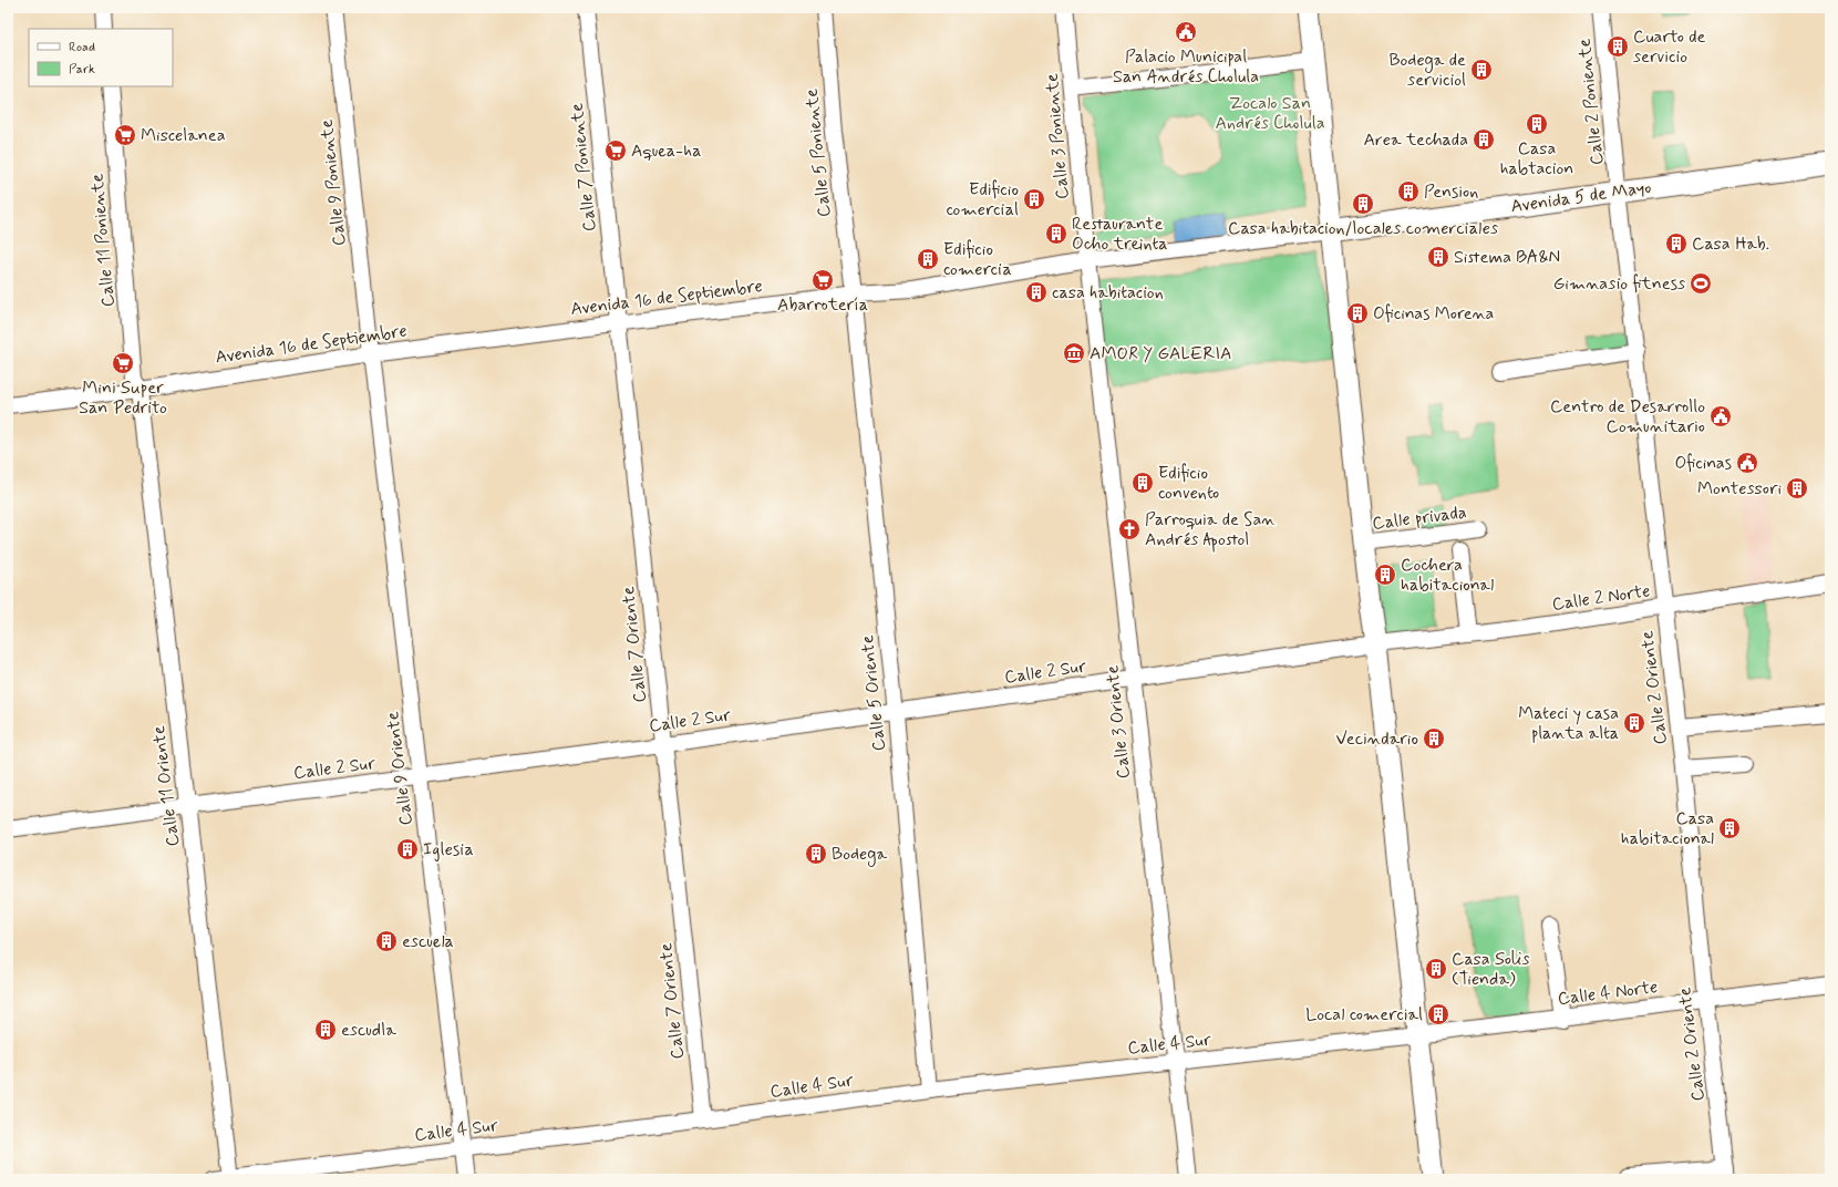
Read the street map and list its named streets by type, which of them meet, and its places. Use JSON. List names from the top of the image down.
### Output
{
  "streets": {
    "main road": ["Avenida 5 de Mayo"],
    "street": [
      "Calle 2 Poniente",
      "Calle 3 Poniente",
      "Calle 5 Poniente",
      "Calle 7 Poniente",
      "Calle 9 Poniente",
      "Calle 11 Poniente",
      "Avenida 16 de Septiembre",
      "Calle privada",
      "Calle 2 Norte",
      "Calle 7 Oriente",
      "Calle 2 Sur",
      "Calle 2 Oriente",
      "Calle 5 Oriente",
      "Calle 3 Oriente",
      "Calle 9 Oriente",
      "Calle 11 Oriente",
      "Calle 4 Norte",
      "Calle 4 Sur"
    ]
  },
  "crossings": [
    ["Calle 2 Poniente", "Avenida 5 de Mayo"],
    ["Calle 2 Poniente", "Calle 2 Oriente"],
    ["Calle 3 Poniente", "Avenida 16 de Septiembre"],
    ["Calle 3 Poniente", "Calle 3 Oriente"],
    ["Calle 5 Poniente", "Avenida 16 de Septiembre"],
    ["Calle 5 Poniente", "Calle 5 Oriente"],
    ["Calle 7 Poniente", "Avenida 16 de Septiembre"],
    ["Calle 7 Poniente", "Calle 7 Oriente"],
    ["Calle 9 Poniente", "Avenida 16 de Septiembre"],
    ["Calle 9 Poniente", "Calle 9 Oriente"],
    ["Avenida 5 de Mayo", "Avenida 16 de Septiembre"],
    ["Avenida 5 de Mayo", "Calle 2 Oriente"],
    ["Calle 11 Poniente", "Avenida 16 de Septiembre"],
    ["Calle 11 Poniente", "Calle 11 Oriente"],
    ["Avenida 16 de Septiembre", "Calle 7 Oriente"],
    ["Avenida 16 de Septiembre", "Calle 5 Oriente"],
    ["Avenida 16 de Septiembre", "Calle 3 Oriente"],
    ["Avenida 16 de Septiembre", "Calle 9 Oriente"],
    ["Avenida 16 de Septiembre", "Calle 11 Oriente"],
    ["Calle privada", "Calle 2 Norte"],
    ["Calle 2 Norte", "Calle 2 Sur"],
    ["Calle 2 Norte", "Calle 2 Oriente"],
    ["Calle 7 Oriente", "Calle 2 Sur"],
    ["Calle 7 Oriente", "Calle 4 Sur"],
    ["Calle 2 Sur", "Calle 5 Oriente"],
    ["Calle 2 Sur", "Calle 3 Oriente"],
    ["Calle 2 Sur", "Calle 9 Oriente"],
    ["Calle 2 Sur", "Calle 11 Oriente"],
    ["Calle 2 Oriente", "Calle 4 Norte"],
    ["Calle 5 Oriente", "Calle 4 Sur"],
    ["Calle 3 Oriente", "Calle 4 Sur"],
    ["Calle 9 Oriente", "Calle 4 Sur"],
    ["Calle 11 Oriente", "Calle 4 Sur"],
    ["Calle 4 Norte", "Calle 4 Sur"]
  ],
  "parks": ["Zocalo San Andrés Cholula"],
  "places": {
    "public building": ["Palacio Municipal San Andrés Cholula", "Centro de Desarrollo Comunitario", "Oficinas"],
    "building": [
      "Cuarto de servicio",
      "Bodega de serviciol",
      "Casa habtacion",
      "Area techada",
      "Pension",
      "Edificio comercial",
      "Casa habitacion/locales comerciales",
      "Restaurante Ocho treinta",
      "Casa Hab.",
      "Sistema BA&N",
      "Edificio comercia",
      "casa habitacion",
      "Oficinas Morena",
      "Edificio convento",
      "Montessori",
      "Cochera habitacional",
      "Mateci y casa planta alta",
      "Vecindario",
      "Casa habitacional",
      "Iglesia",
      "Bodega",
      "escuela",
      "Casa Solis (Tienda)",
      "Local comercial",
      "escudla"
    ],
    "supermarket": [
      "Miscelanea",
      "Aquea-ha",
      "Abarrotería",
      "Mini Super San Pedrito"
    ],
    "sports": ["Gimnasio fitness"],
    "museum": ["AMOR Y GALERIA"],
    "church": ["Parroquia de San Andrés Apostol"]
  },
  "legend": ["Road", "Park"]
}
